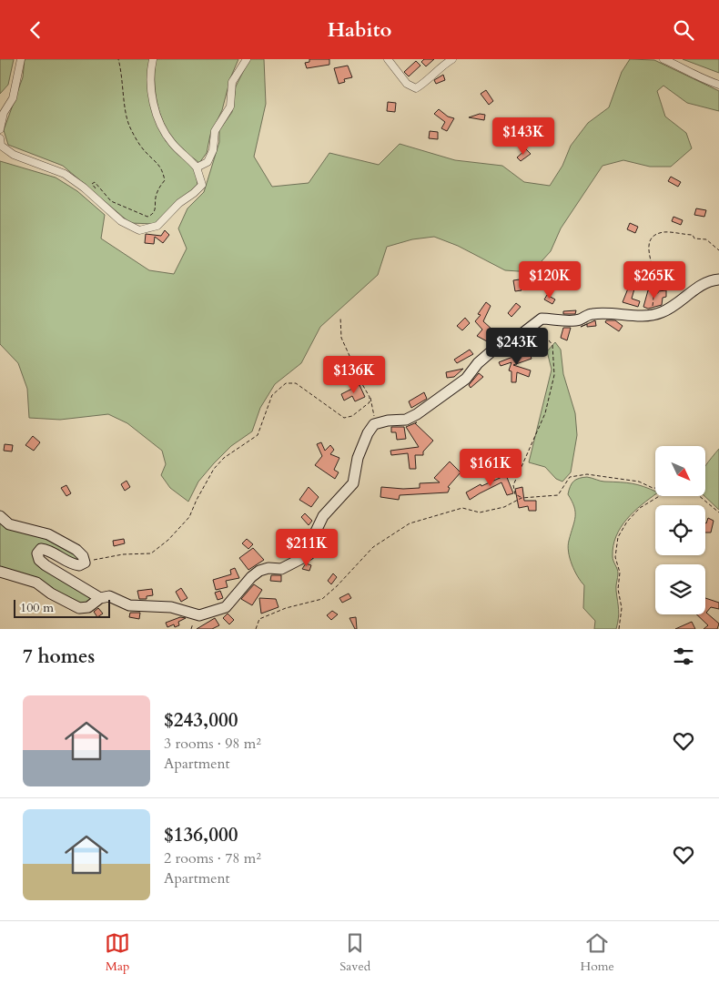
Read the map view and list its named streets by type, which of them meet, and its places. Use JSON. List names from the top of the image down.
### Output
{
  "scale_bar": "100 m",
  "north": "bottom right",
  "page": {
    "header": "Habito",
    "price": [
      "$143K",
      "$120K",
      "$265K",
      "$243K",
      "$136K",
      "$161K",
      "$211K"
    ],
    "scale": "100 m",
    "heading": "7 homes",
    "list": [
      {
        "name": "$243,000",
        "note": "3 rooms · 98 m² · Apartment"
      },
      {
        "name": "$136,000",
        "note": "2 rooms · 78 m² · Apartment"
      }
    ],
    "tabs": ["Map", "Saved", "Home"]
  }
}
